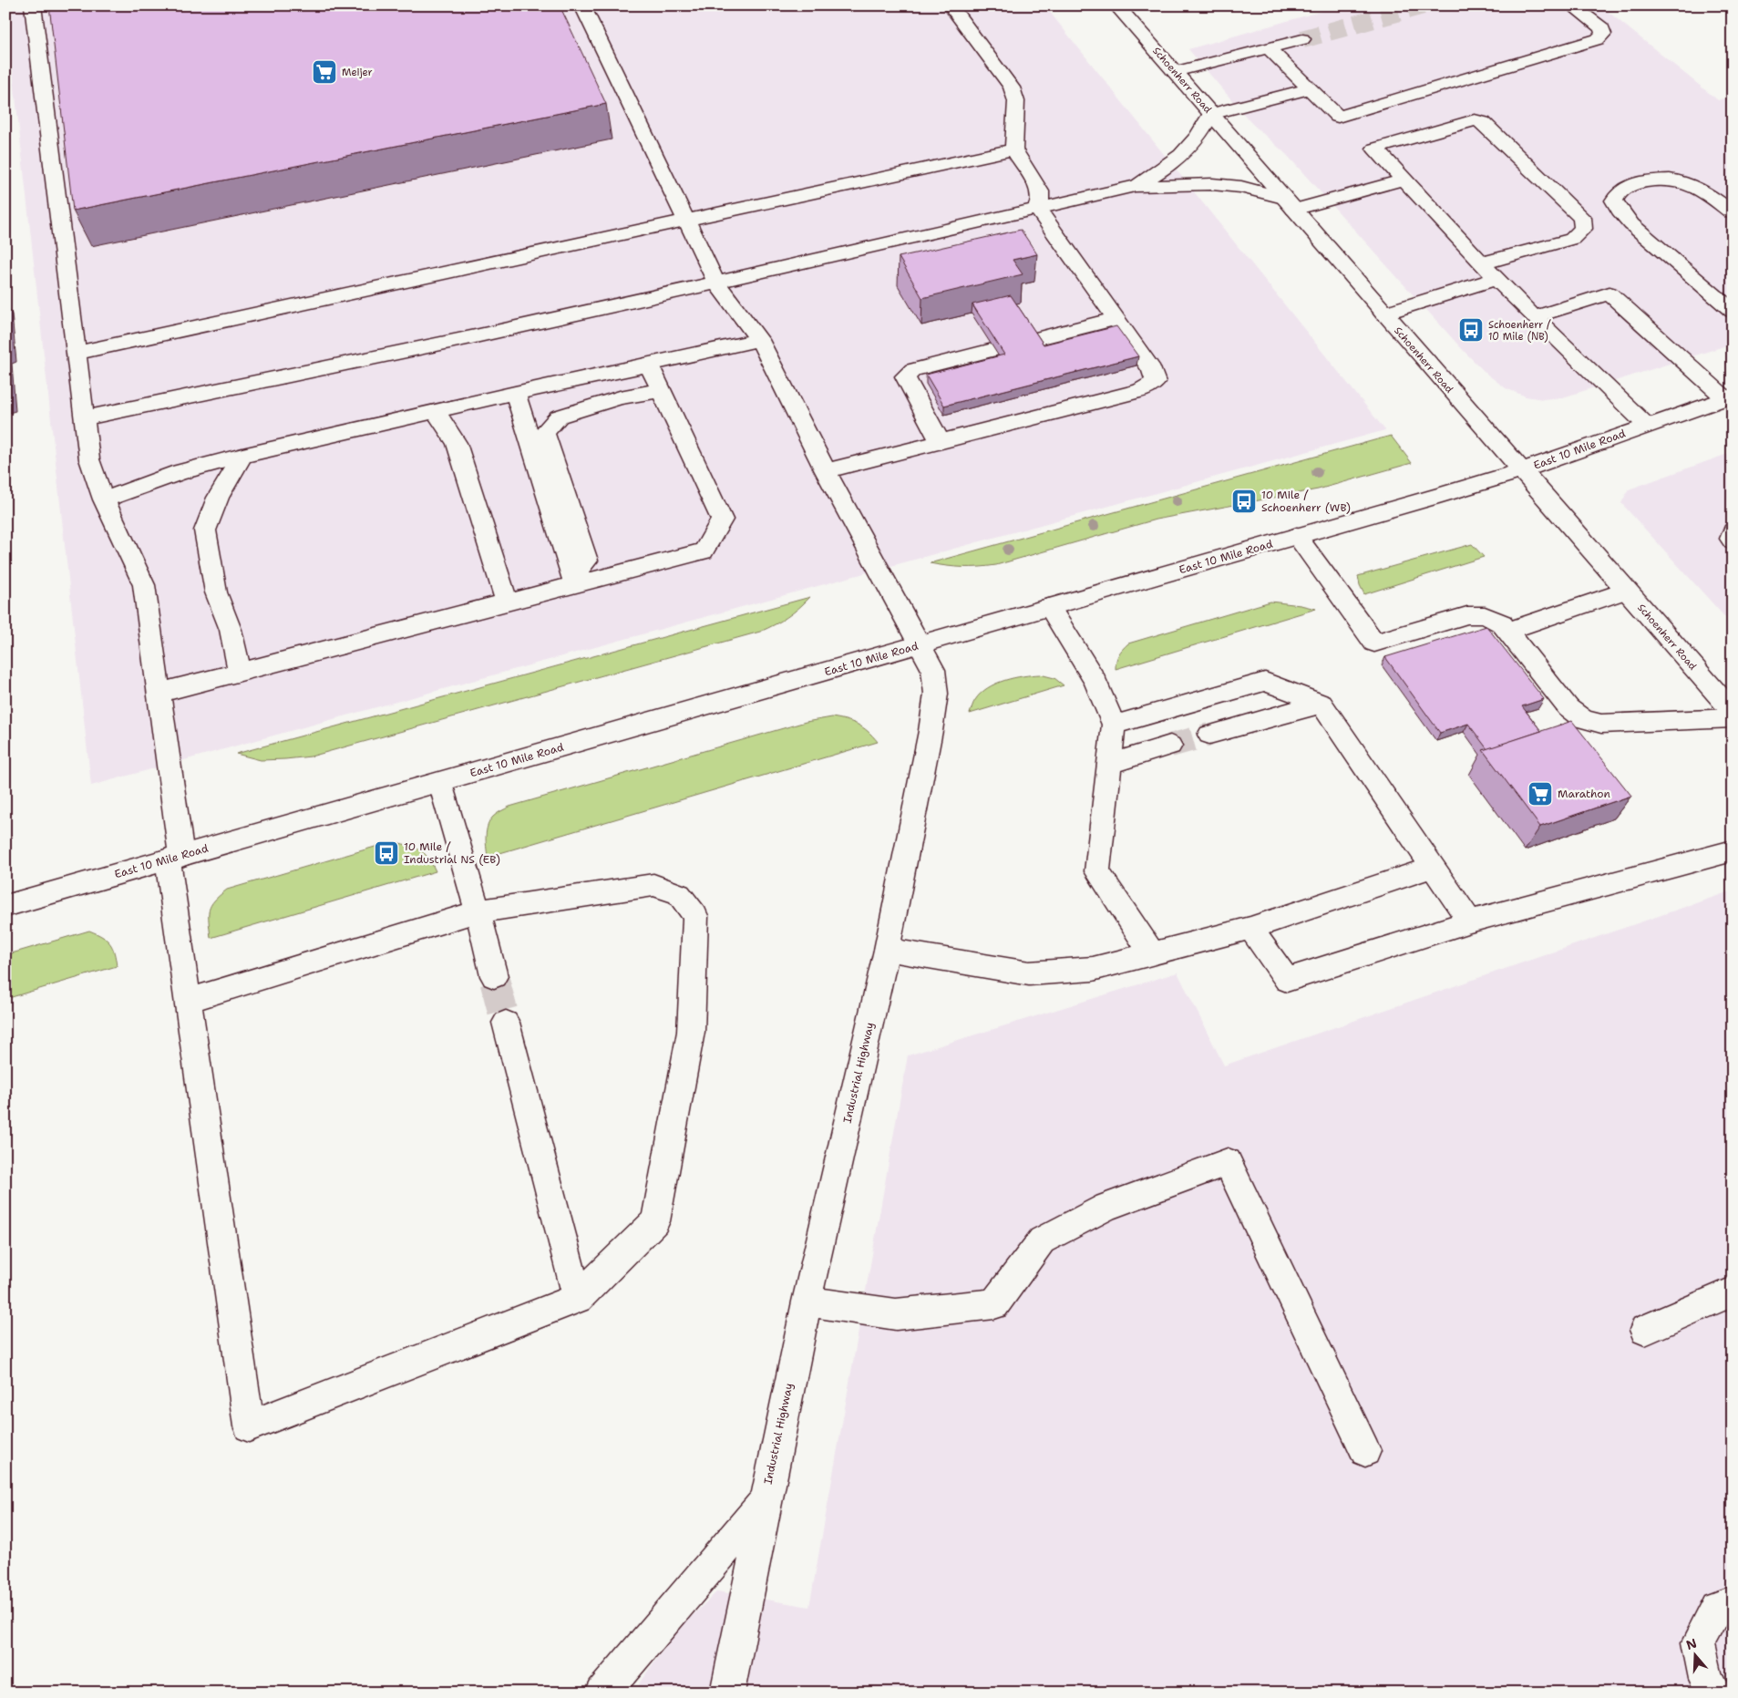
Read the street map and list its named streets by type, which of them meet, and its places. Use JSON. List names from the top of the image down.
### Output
{
  "streets": {
    "main road": ["Schoenherr Road", "East 10 Mile Road", "Industrial Highway"]
  },
  "crossings": [
    ["Schoenherr Road", "East 10 Mile Road"],
    ["East 10 Mile Road", "Industrial Highway"]
  ],
  "places": {
    "supermarket": ["Meijer", "Marathon"],
    "bus stop": ["Schoenherr / 10 Mile (NB)", "10 Mile / Schoenherr (WB)", "10 Mile / Industrial NS (EB)"]
  },
  "north": "top"
}
